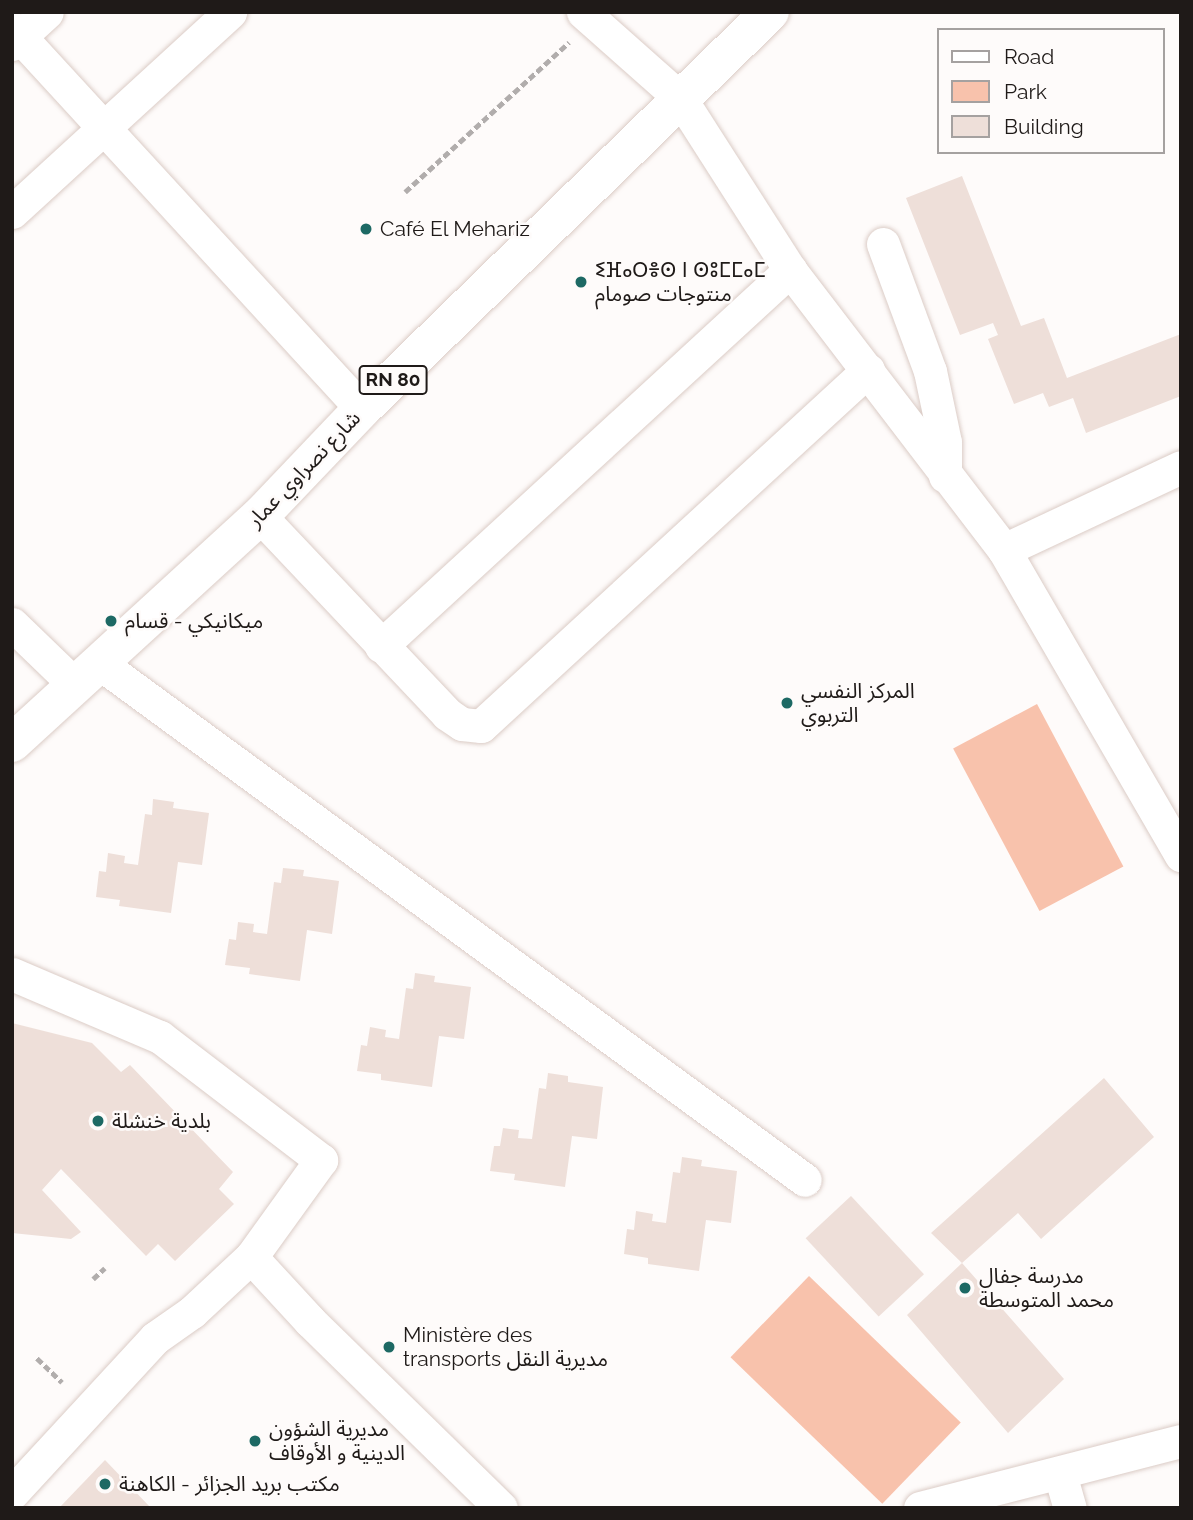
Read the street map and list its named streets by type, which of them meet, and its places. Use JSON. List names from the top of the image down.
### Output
{
  "streets": {
    "main road": ["RN 80", "شارع نصراوي عمار"]
  },
  "places": [
    "Café El Mehariz",
    "ⵉⴼⴰⵔⴻⵙ ⵏ ⵙⵓⵎⵎⴰⵎ منتوجات صومام",
    "ميكانيكي - قسام",
    "المركز النفسي التربوي",
    "بلدية خنشلة",
    "مدرسة جفال محمد المتوسطة",
    "Ministère des transports مديرية النقل",
    "مديرية الشؤون الدينية و الأوقاف",
    "مكتب بريد الجزائر - الكاهنة"
  ],
  "legend": ["Road", "Park", "Building"]
}
